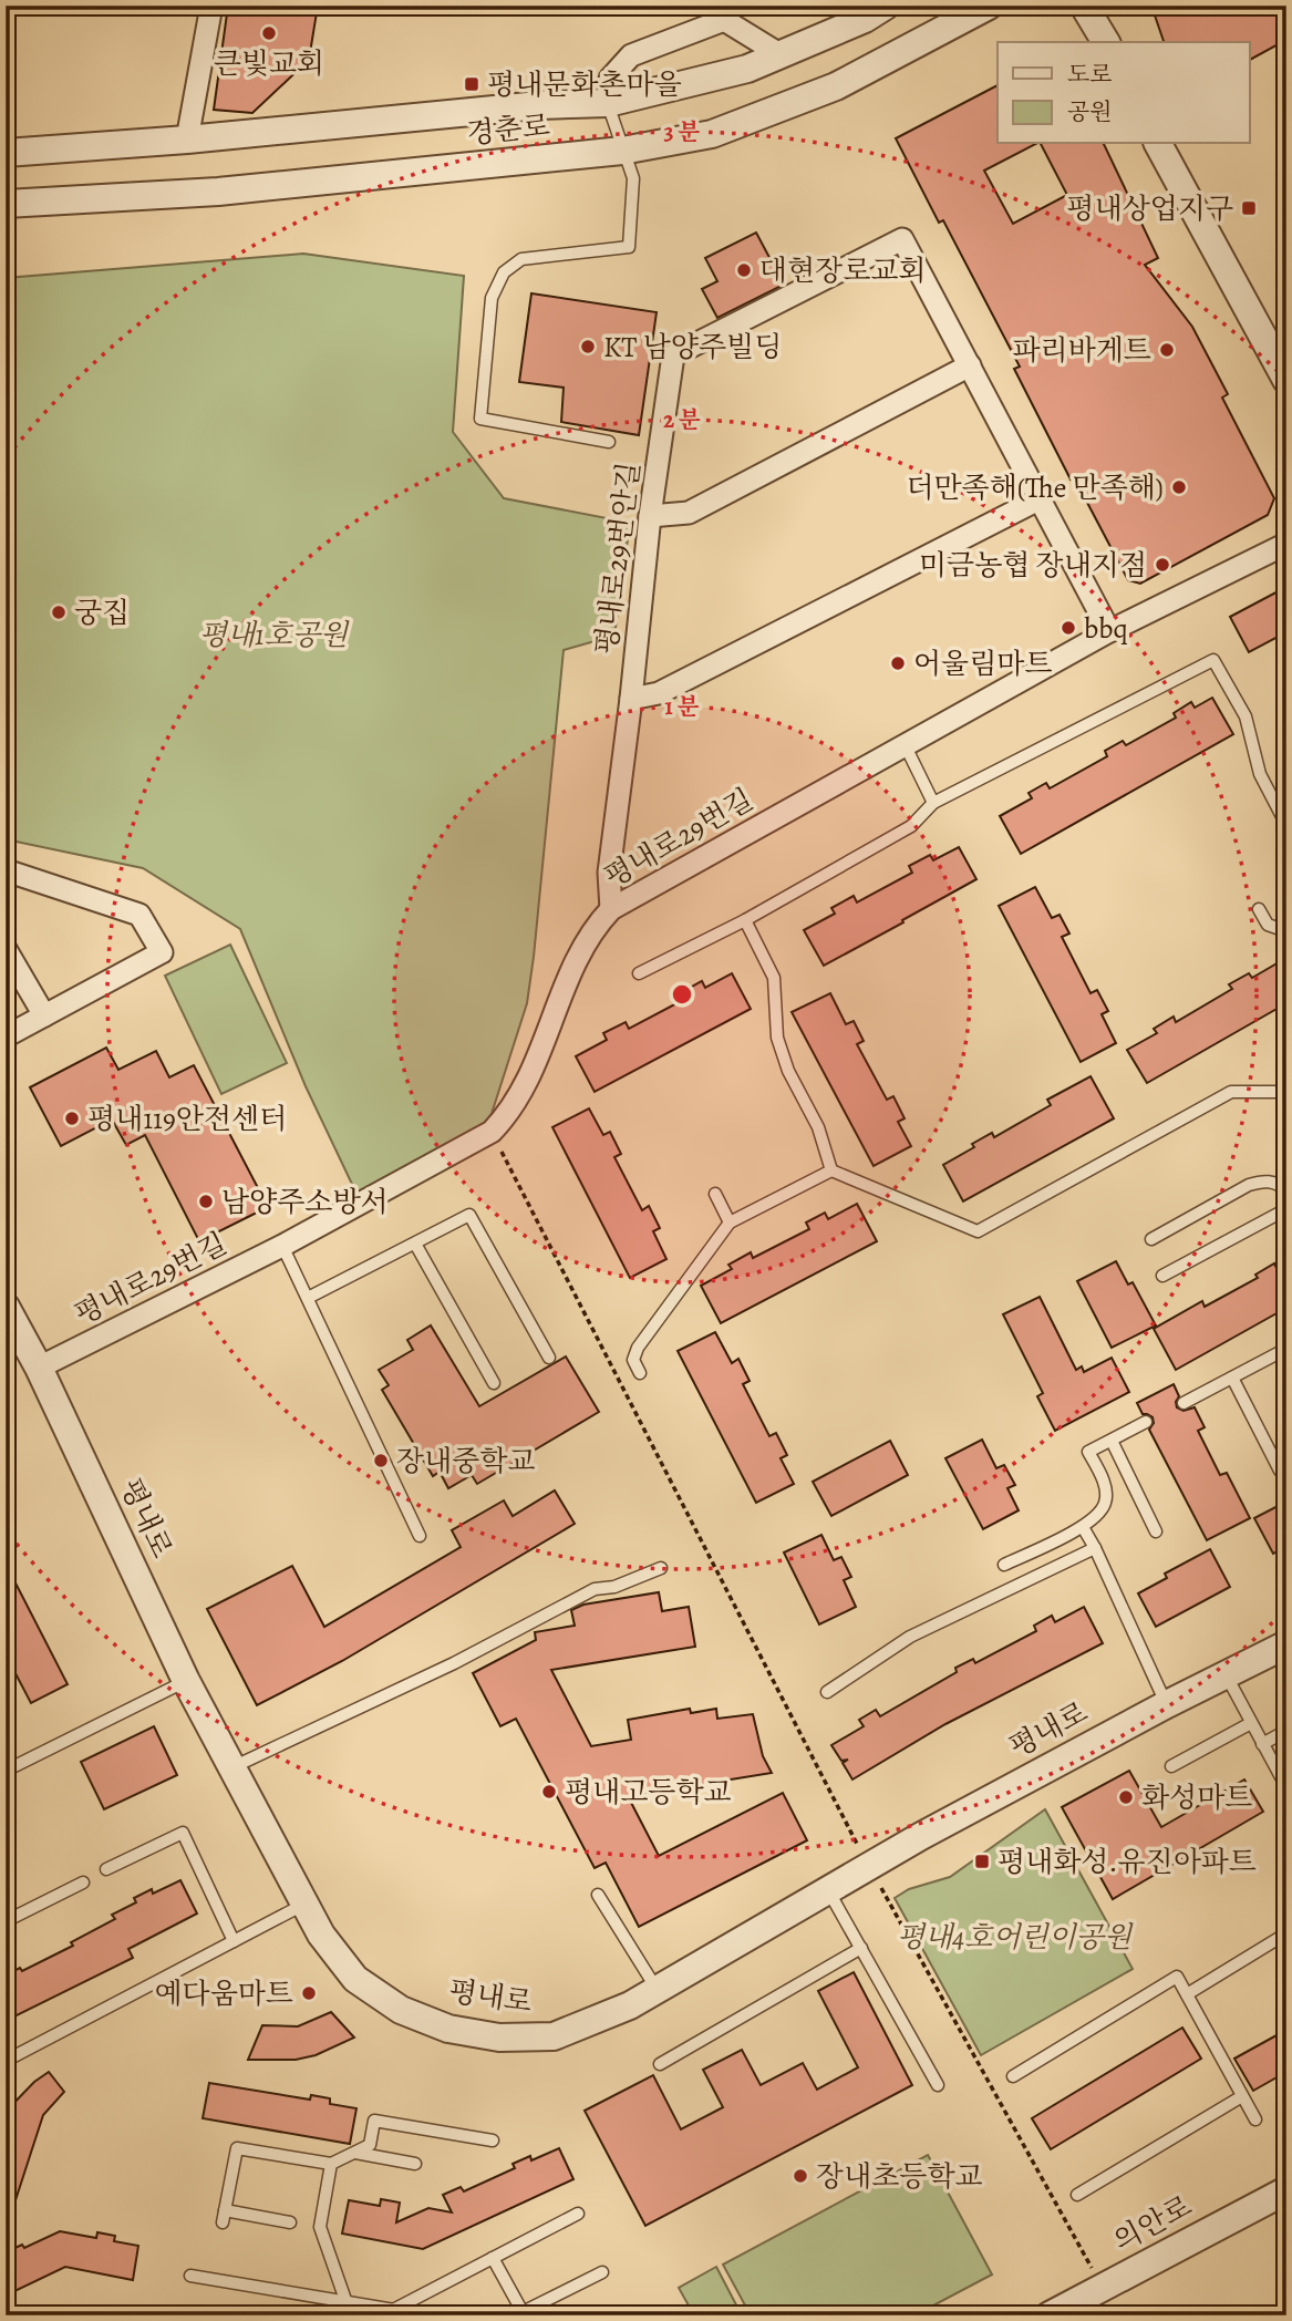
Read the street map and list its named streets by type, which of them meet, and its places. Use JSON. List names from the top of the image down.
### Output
{
  "streets": {
    "street": [
      "경춘로",
      "평내로29번안길",
      "평내로29번길",
      "평내로",
      "의안로"
    ]
  },
  "crossings": [
    ["평내로29번안길", "평내로29번길"],
    ["평내로29번길", "평내로"]
  ],
  "parks": ["평내1호공원", "평내4호어린이공원"],
  "places": {
    "other": [
      "큰빛교회",
      "대현장로교회",
      "KT 남양주빌딩",
      "파리바게트",
      "더만족해(The 만족해)",
      "미금농협 장내지점",
      "궁집",
      "bbq",
      "어울림마트",
      "평내119안전센터",
      "남양주소방서",
      "장내중학교",
      "평내고등학교",
      "화성마트",
      "예다움마트",
      "장내초등학교"
    ],
    "transit": ["평내문화촌마을", "평내상업지구", "평내화성.유진아파트"]
  },
  "legend": ["도로", "공원"],
  "rings": ["3 분", "2 분", "1 분"]
}
